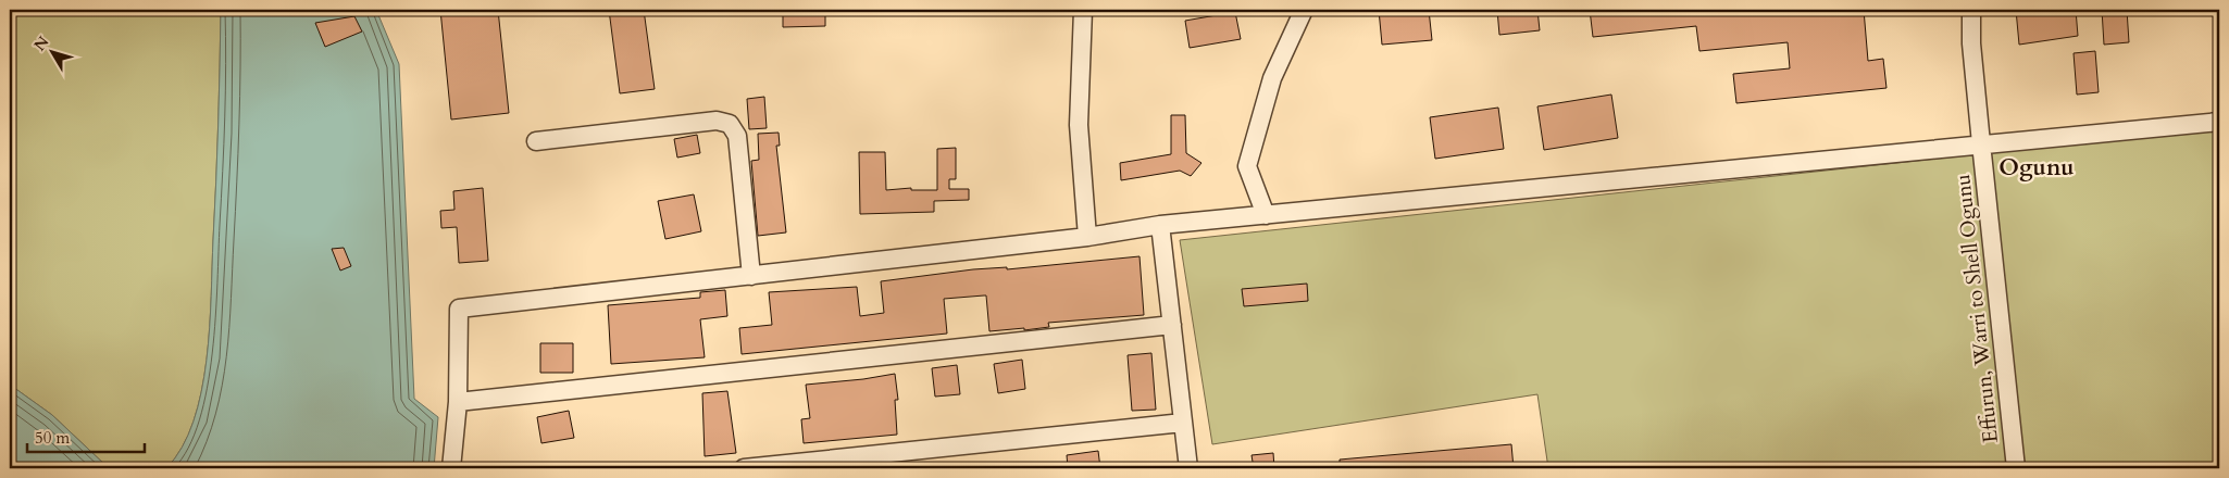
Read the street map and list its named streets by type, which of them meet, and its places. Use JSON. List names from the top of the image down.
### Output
{
  "streets": {
    "street": ["Effurun, Warri to Shell Ogunu"]
  },
  "districts": ["Ogunu"],
  "scale_bar": "50 m",
  "north": "top left"
}
